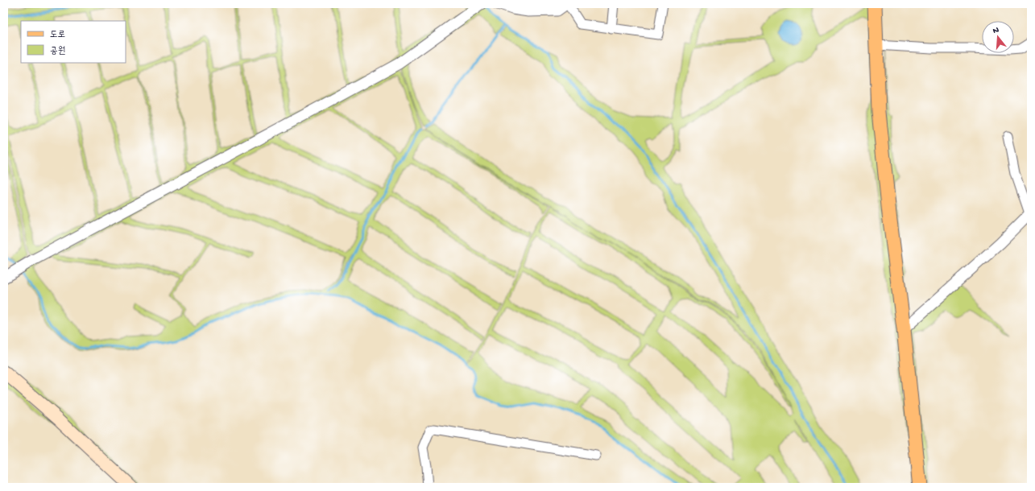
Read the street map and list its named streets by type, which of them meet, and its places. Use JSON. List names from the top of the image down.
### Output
{
  "legend": ["도로", "공원"],
  "north": "top"
}
